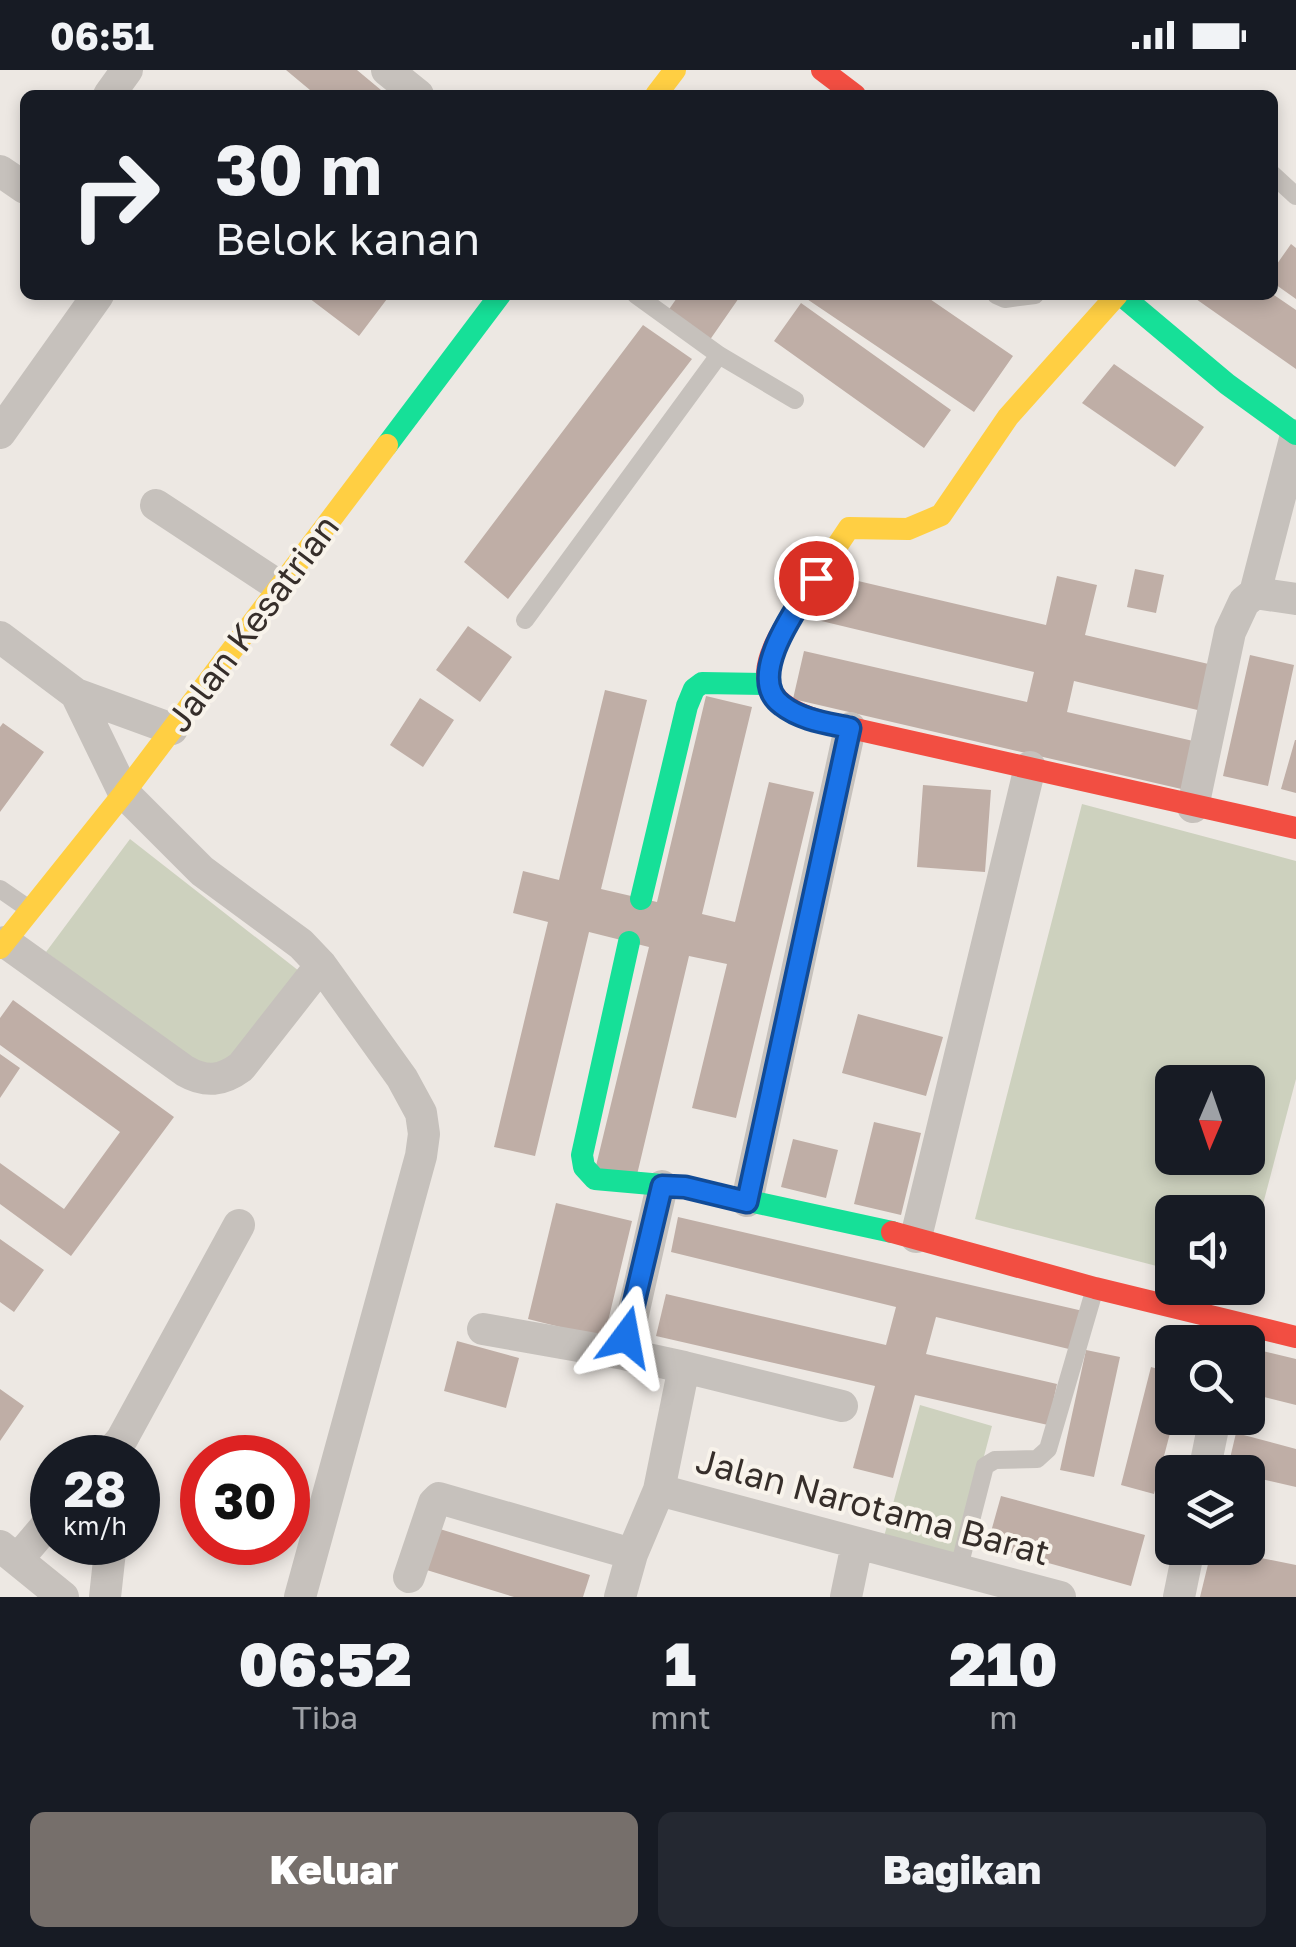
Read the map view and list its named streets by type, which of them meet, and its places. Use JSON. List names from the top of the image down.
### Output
{
  "streets": {
    "street": ["Jalan Kesatrian", "Jalan Narotama Barat"]
  },
  "north": "bottom",
  "page": {
    "status": "06:51",
    "turn": ["30 m", "Belok kanan"],
    "speed": "28 km/h",
    "limit": "30",
    "eta": [
      "06:52",
      "Tiba",
      "1",
      "mnt",
      "210",
      "m"
    ],
    "buttons": ["Keluar", "Bagikan"]
  }
}
